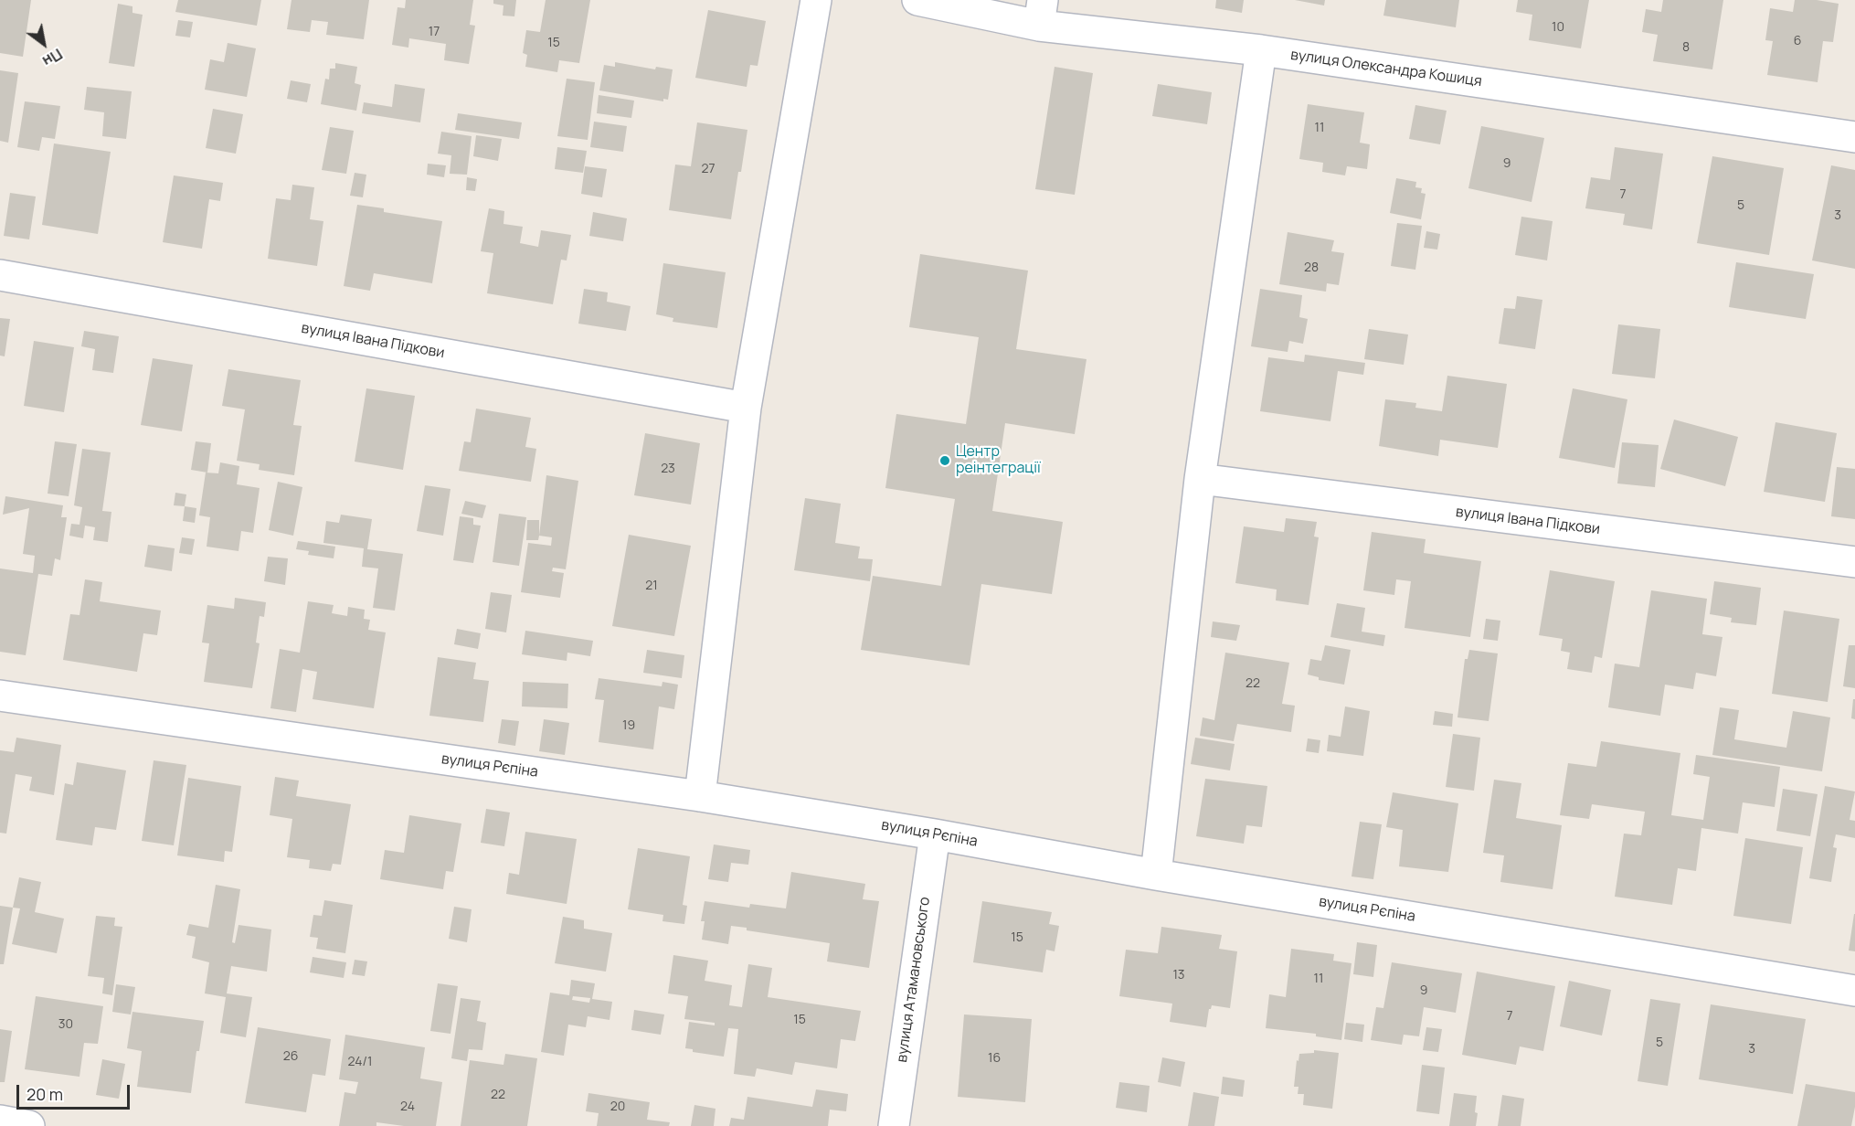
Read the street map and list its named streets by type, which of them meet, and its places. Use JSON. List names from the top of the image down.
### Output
{
  "streets": {
    "street": [
      "вулиця Олександра Кошиця",
      "вулиця Івана Підкови",
      "вулиця Рєпіна",
      "вулиця Атамановського"
    ]
  },
  "crossings": [
    ["вулиця Рєпіна", "вулиця Атамановського"]
  ],
  "places": ["Центр реінтеграції"],
  "house_numbers": [
    "10",
    "17",
    "6",
    "15",
    "8",
    "11",
    "9",
    "27",
    "7",
    "5",
    "3",
    "28",
    "23",
    "21",
    "22",
    "19",
    "15",
    "13",
    "11",
    "9",
    "7",
    "15",
    "30",
    "5",
    "3",
    "26",
    "16",
    "24/1",
    "22",
    "24",
    "20"
  ],
  "scale_bar": "20 m",
  "north": "bottom right"
}
